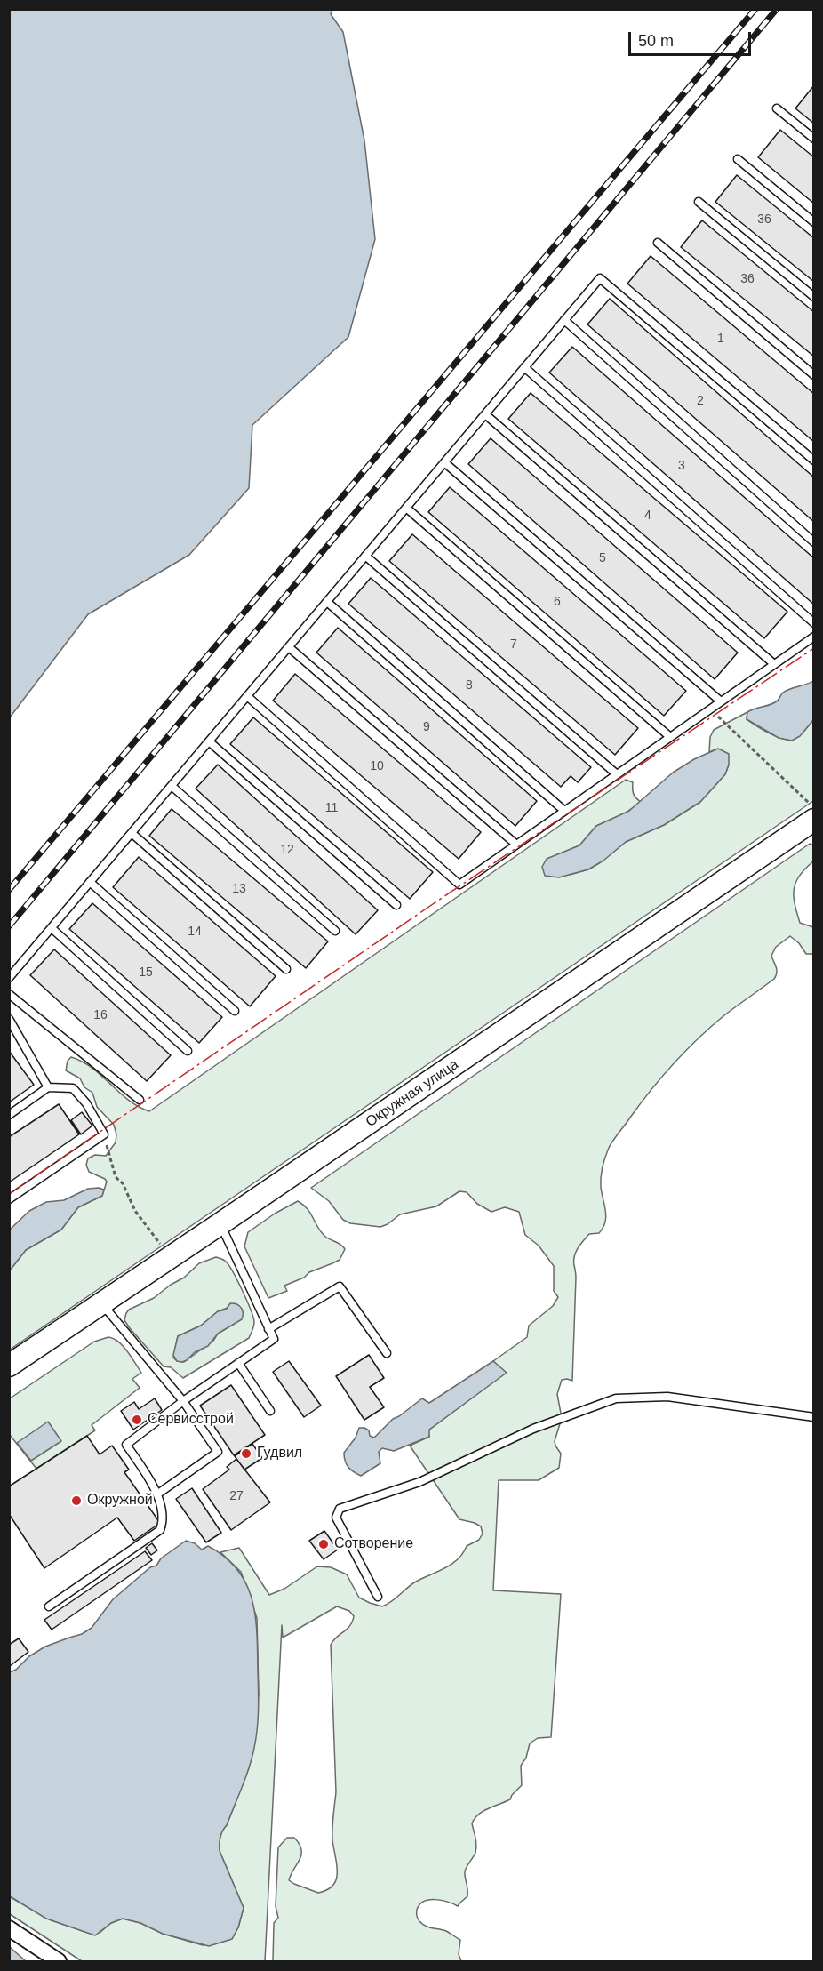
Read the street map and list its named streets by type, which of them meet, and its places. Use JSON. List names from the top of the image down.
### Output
{
  "streets": {
    "main road": ["Окружная улица"]
  },
  "places": [
    "Сервисстрой",
    "Гудвил",
    "Окружной",
    "Сотворение"
  ],
  "house_numbers": [
    "36",
    "36",
    "1",
    "2",
    "3",
    "4",
    "5",
    "6",
    "7",
    "8",
    "9",
    "10",
    "11",
    "12",
    "13",
    "14",
    "15",
    "16",
    "27"
  ],
  "scale_bar": "50 m"
}
